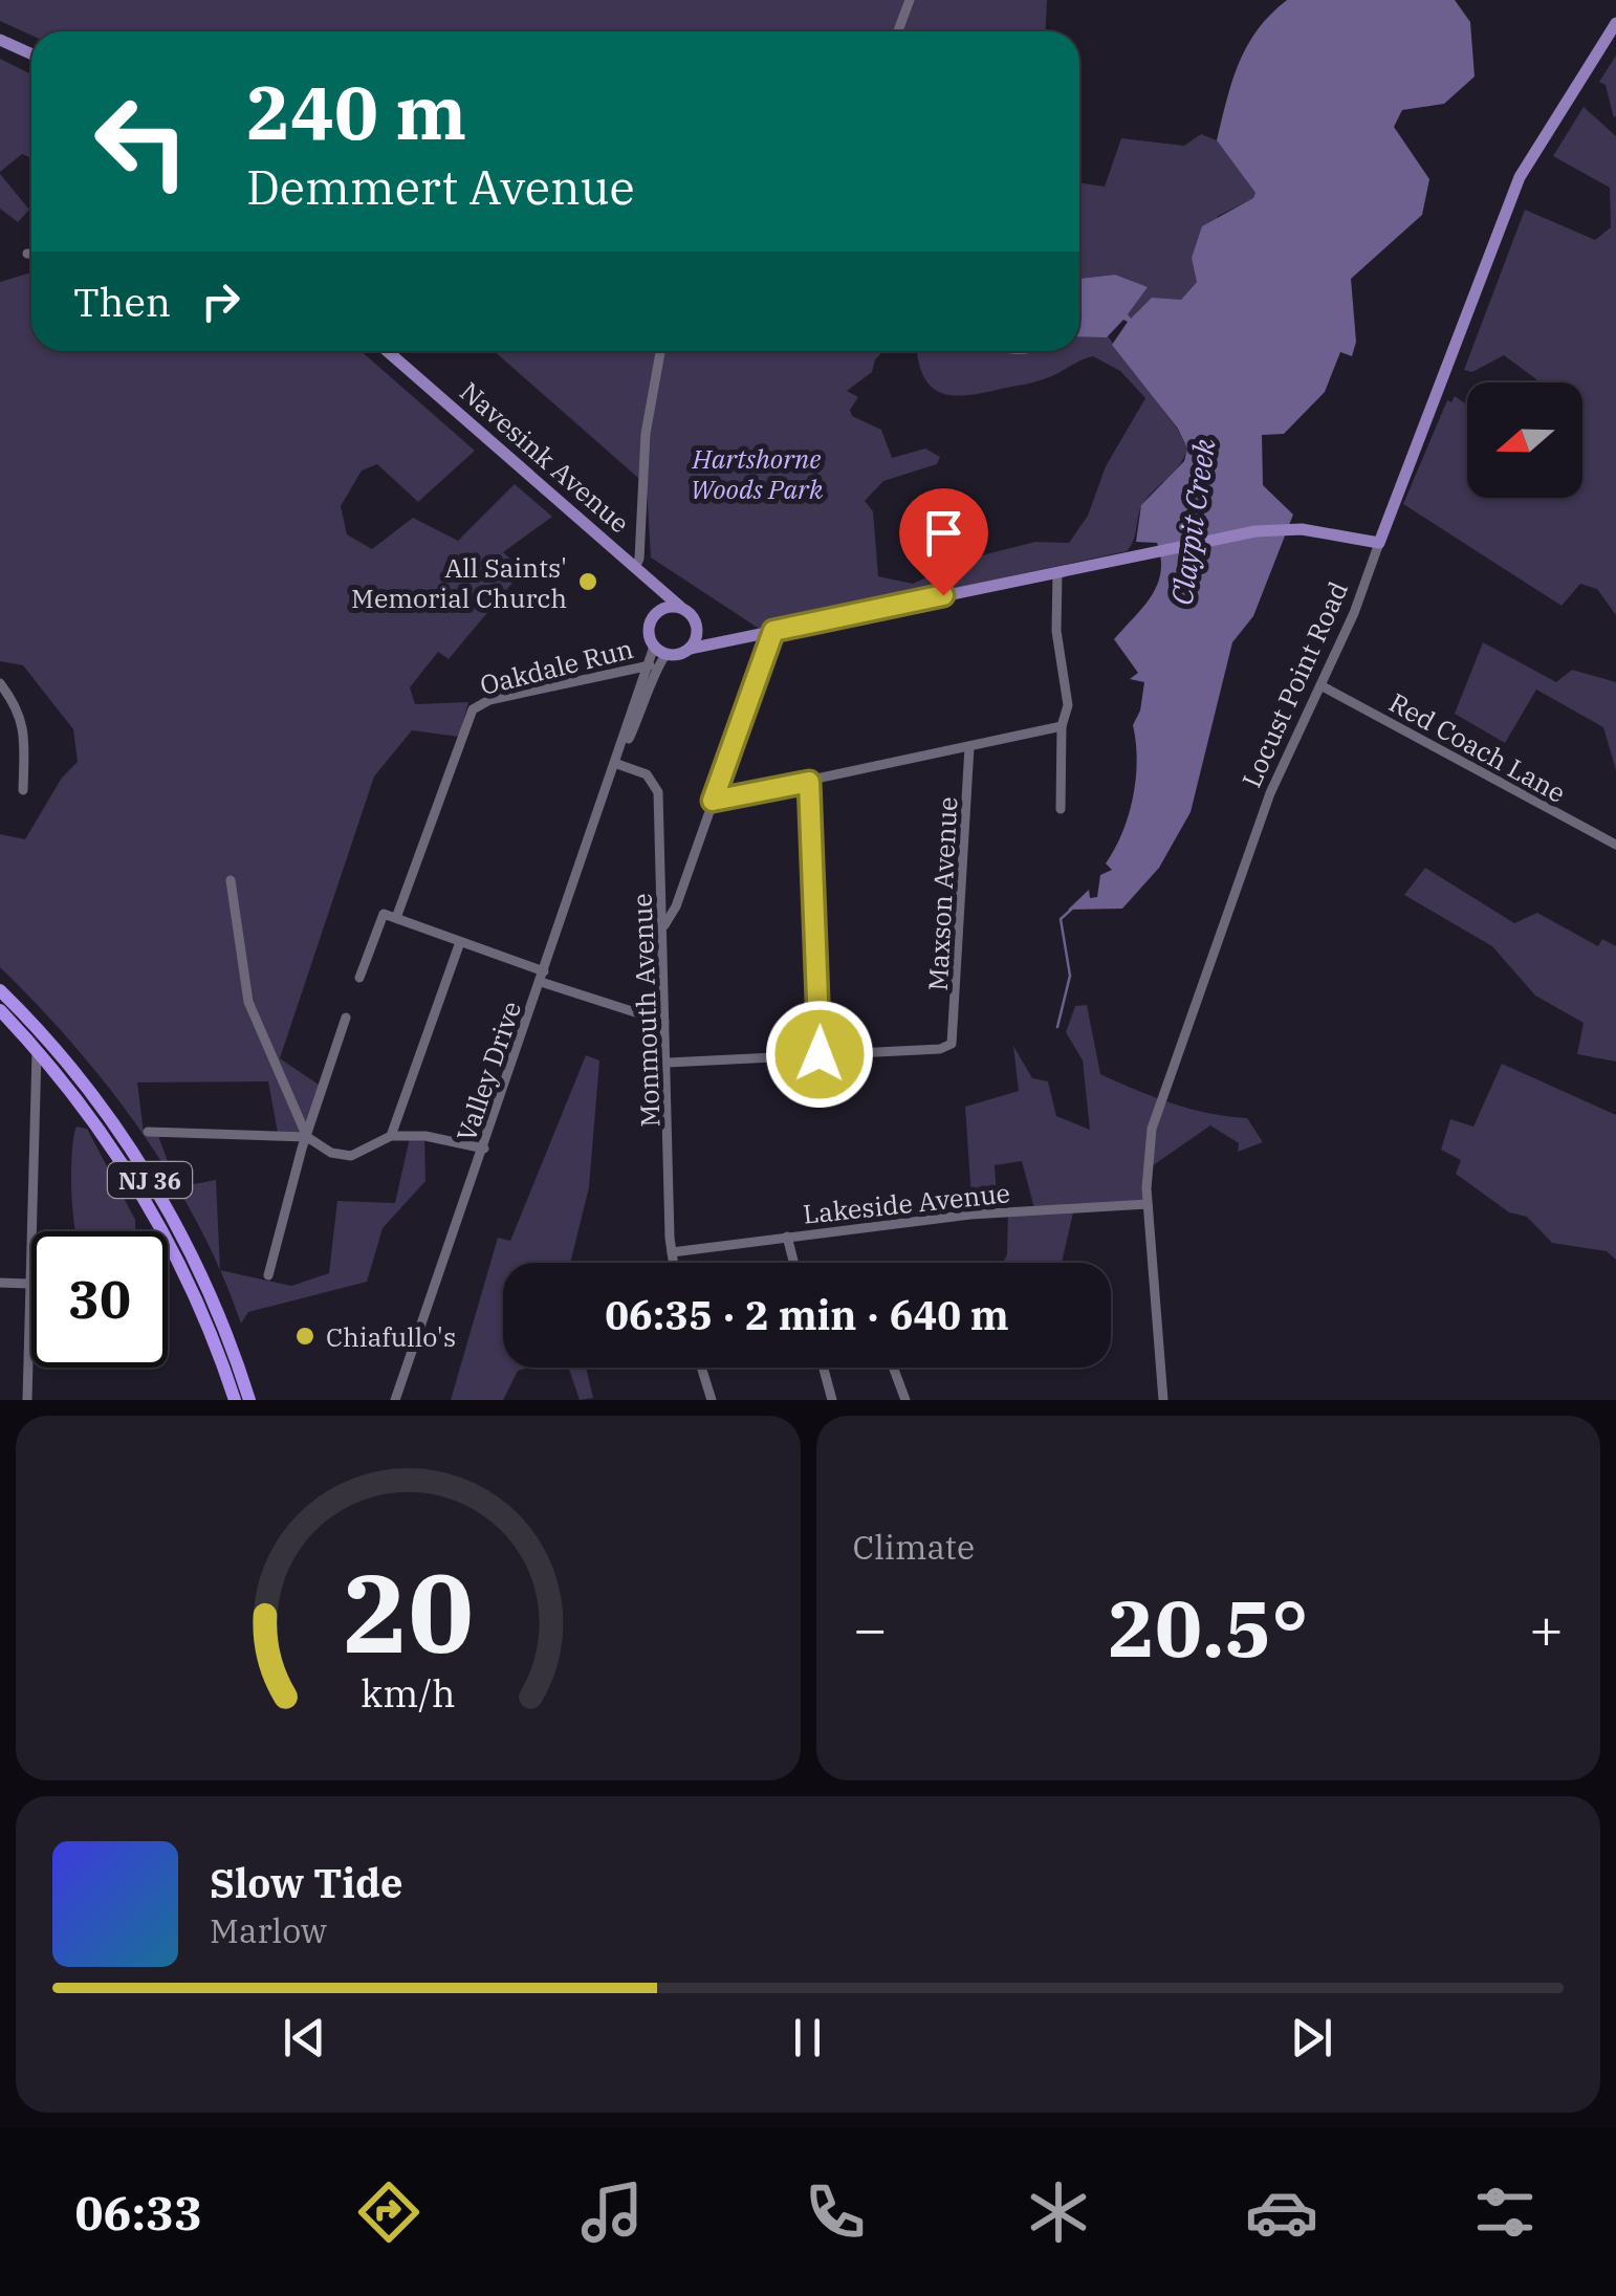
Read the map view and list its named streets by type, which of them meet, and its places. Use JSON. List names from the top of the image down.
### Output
{
  "streets": {
    "highway": ["NJ 36"],
    "main road": ["Navesink Avenue", "Locust Point Road"],
    "street": [
      "Oakdale Run",
      "Red Coach Lane",
      "Maxson Avenue",
      "Monmouth Avenue",
      "Valley Drive",
      "Lakeside Avenue"
    ]
  },
  "crossings": [
    ["Navesink Avenue", "Valley Drive"],
    ["Oakdale Run", "Valley Drive"],
    ["Locust Point Road", "Red Coach Lane"],
    ["Locust Point Road", "Lakeside Avenue"],
    ["Monmouth Avenue", "Valley Drive"],
    ["Monmouth Avenue", "Lakeside Avenue"]
  ],
  "water": ["Claypit Creek"],
  "parks": ["Hartshorne Woods Park"],
  "places": ["All Saints' Memorial Church", "Chiafullo's"],
  "north": "left",
  "page": {
    "turn": ["240 m", "Demmert Avenue"],
    "then": "Then",
    "limit": "30",
    "trip": "06:35 · 2 min · 640 m",
    "tile": "Climate",
    "heat": ["−", "20.5°", "+"],
    "song": ["Slow Tide", "Marlow"],
    "tabs": "06:33",
    "gauge": ["20", "km/h"]
  }
}
